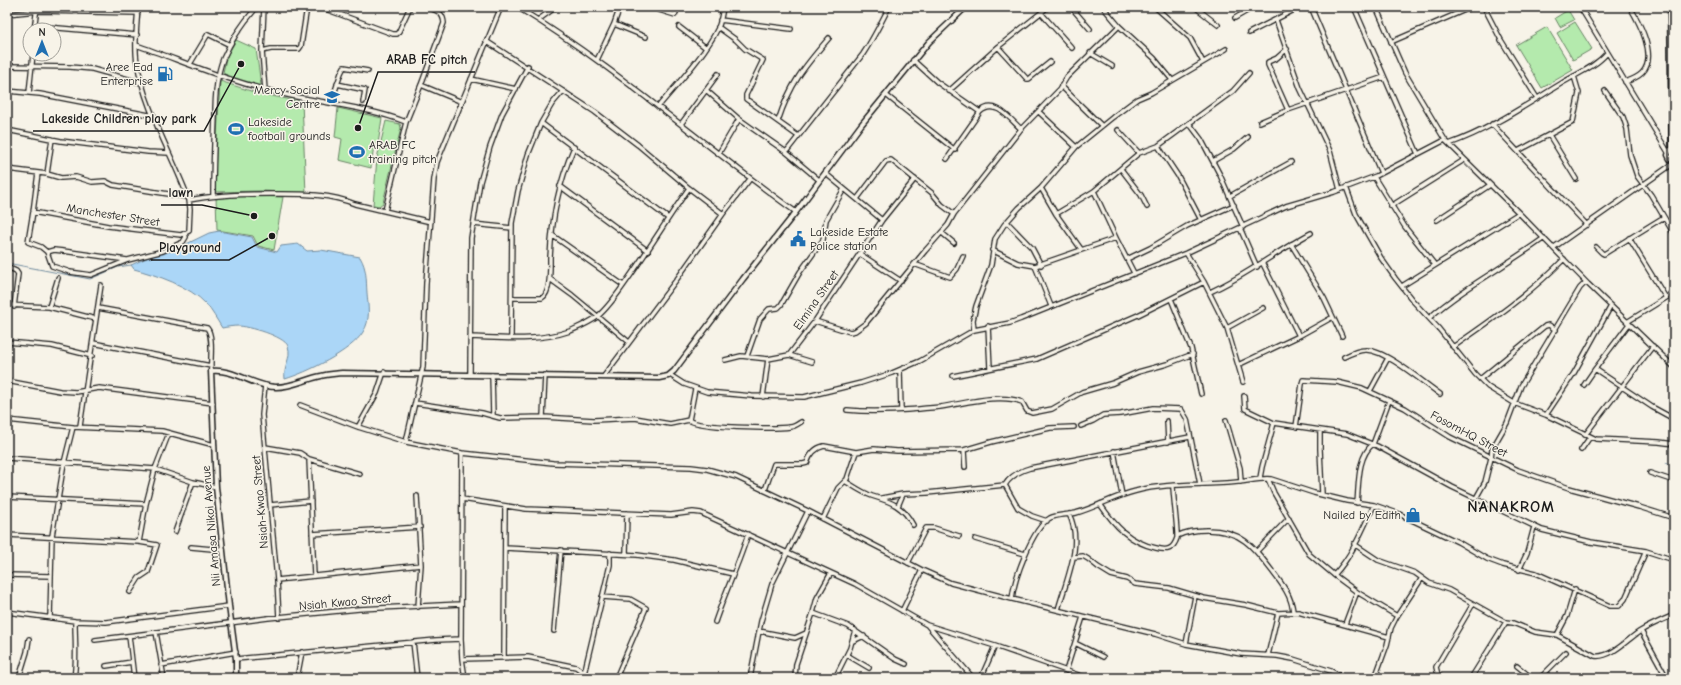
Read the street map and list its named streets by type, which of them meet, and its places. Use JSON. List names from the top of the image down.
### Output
{
  "streets": {
    "street": [
      "Manchester Street",
      "Elmina Street",
      "FosomHQ Street",
      "Nsiah-Kwao Street",
      "Nii Amasa Nikoi Avenue",
      "Nsiah Kwao Street"
    ]
  },
  "crossings": [
    ["Nsiah-Kwao Street", "Nsiah Kwao Street"],
    ["Nii Amasa Nikoi Avenue", "Nsiah Kwao Street"]
  ],
  "districts": ["NANAKROM"],
  "places": {
    "other": [
      "Lakeside Children play park",
      "ARAB FC pitch",
      "lawn",
      "Playground"
    ],
    "fuel station": ["Aree Ead Enterprise"],
    "school or university": ["Mercy Social Centre"],
    "sports": ["Lakeside football grounds", "ARAB FC training pitch"],
    "public building": ["Lakeside Estate Police station"],
    "shop": ["Nailed by Edith"]
  },
  "north": "top"
}
